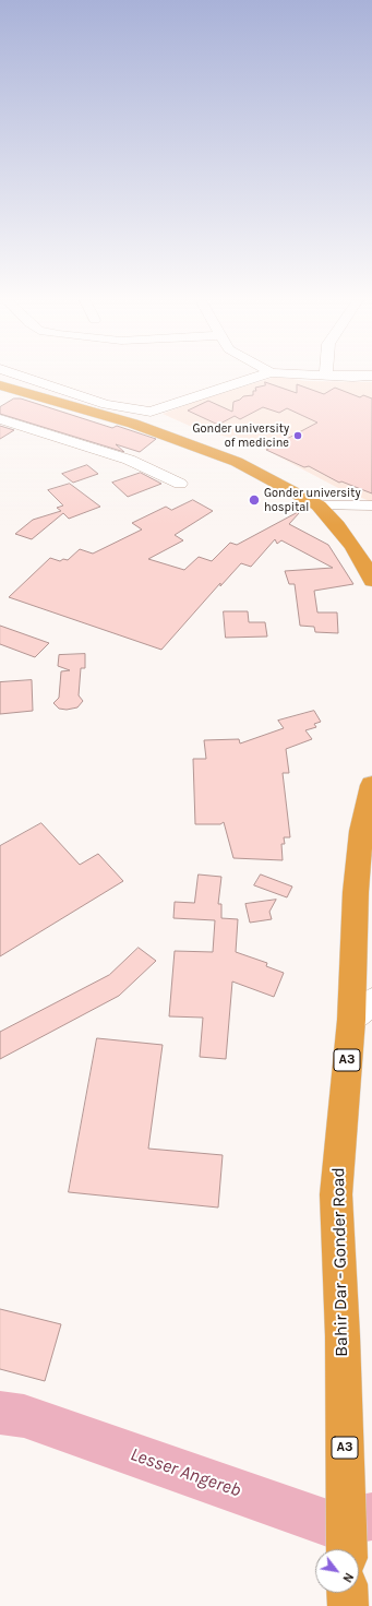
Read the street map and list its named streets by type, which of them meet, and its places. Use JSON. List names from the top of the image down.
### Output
{
  "streets": {
    "highway": ["A3", "Bahir Dar - Gonder Road"]
  },
  "water": ["Lesser Angereb"],
  "places": ["Gonder university of medicine", "Gonder university hospital"],
  "north": "bottom right"
}
